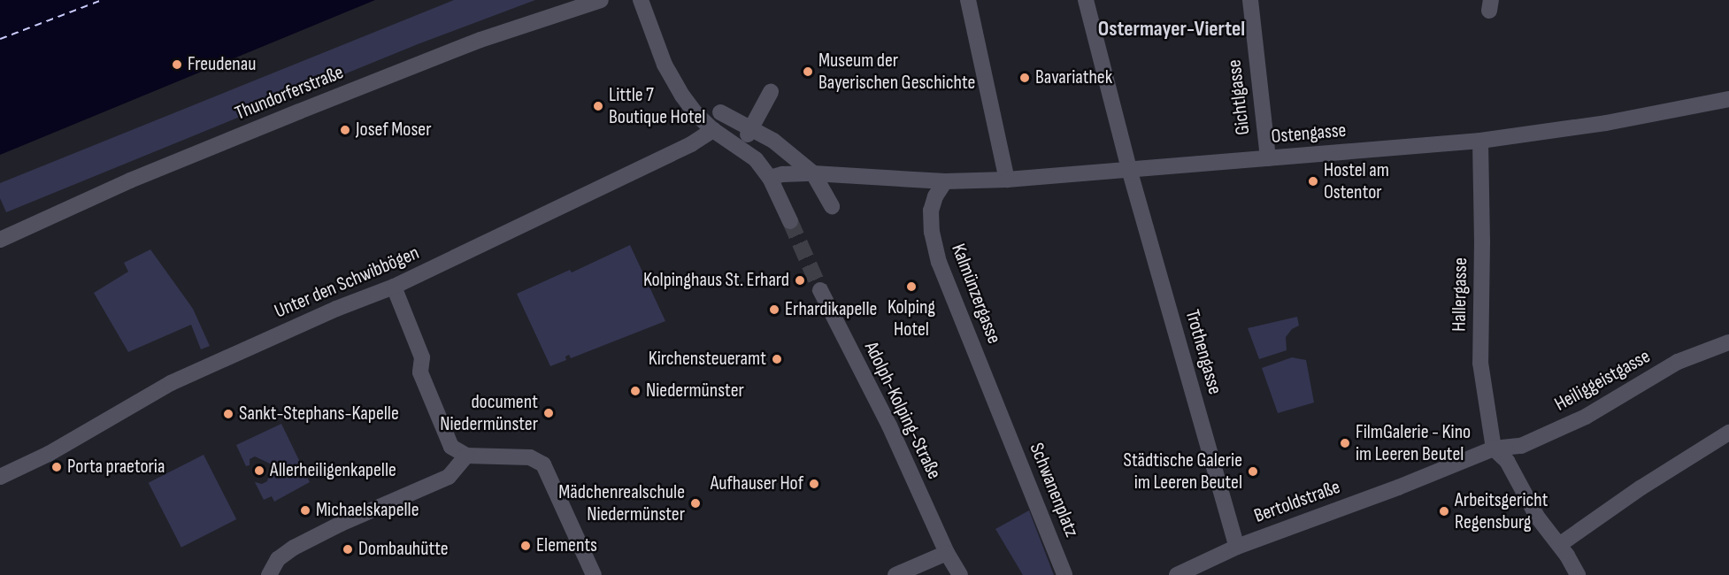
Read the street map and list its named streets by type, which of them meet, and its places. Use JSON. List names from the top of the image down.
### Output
{
  "streets": {
    "street": [
      "Thundorferstraße",
      "Gichtlgasse",
      "Ostengasse",
      "Unter den Schwibbögen",
      "Kalmünzergasse",
      "Hallergasse",
      "Trothengasse",
      "Heiliggeistgasse",
      "Adolph-Kolping-Straße",
      "Schwanenplatz",
      "Bertoldstraße"
    ]
  },
  "crossings": [
    ["Gichtlgasse", "Ostengasse"],
    ["Ostengasse", "Kalmünzergasse"],
    ["Ostengasse", "Hallergasse"],
    ["Ostengasse", "Trothengasse"],
    ["Kalmünzergasse", "Schwanenplatz"],
    ["Hallergasse", "Heiliggeistgasse"],
    ["Hallergasse", "Bertoldstraße"],
    ["Trothengasse", "Bertoldstraße"],
    ["Heiliggeistgasse", "Bertoldstraße"]
  ],
  "districts": ["Ostermayer-Viertel"],
  "places": [
    "Freudenau",
    "Museum der Bayerischen Geschichte",
    "Bavariathek",
    "Little 7 Boutique Hotel",
    "Josef Moser",
    "Hostel am Ostentor",
    "Kolpinghaus St. Erhard",
    "Kolping Hotel",
    "Erhardikapelle",
    "Kirchensteueramt",
    "Niedermünster",
    "document Niedermünster",
    "Sankt-Stephans-Kapelle",
    "FilmGalerie - Kino im Leeren Beutel",
    "Porta praetoria",
    "Allerheiligenkapelle",
    "Städtische Galerie im Leeren Beutel",
    "Aufhauser Hof",
    "Mädchenrealschule Niedermünster",
    "Michaelskapelle",
    "Arbeitsgericht Regensburg",
    "Elements",
    "Dombauhütte"
  ]
}
